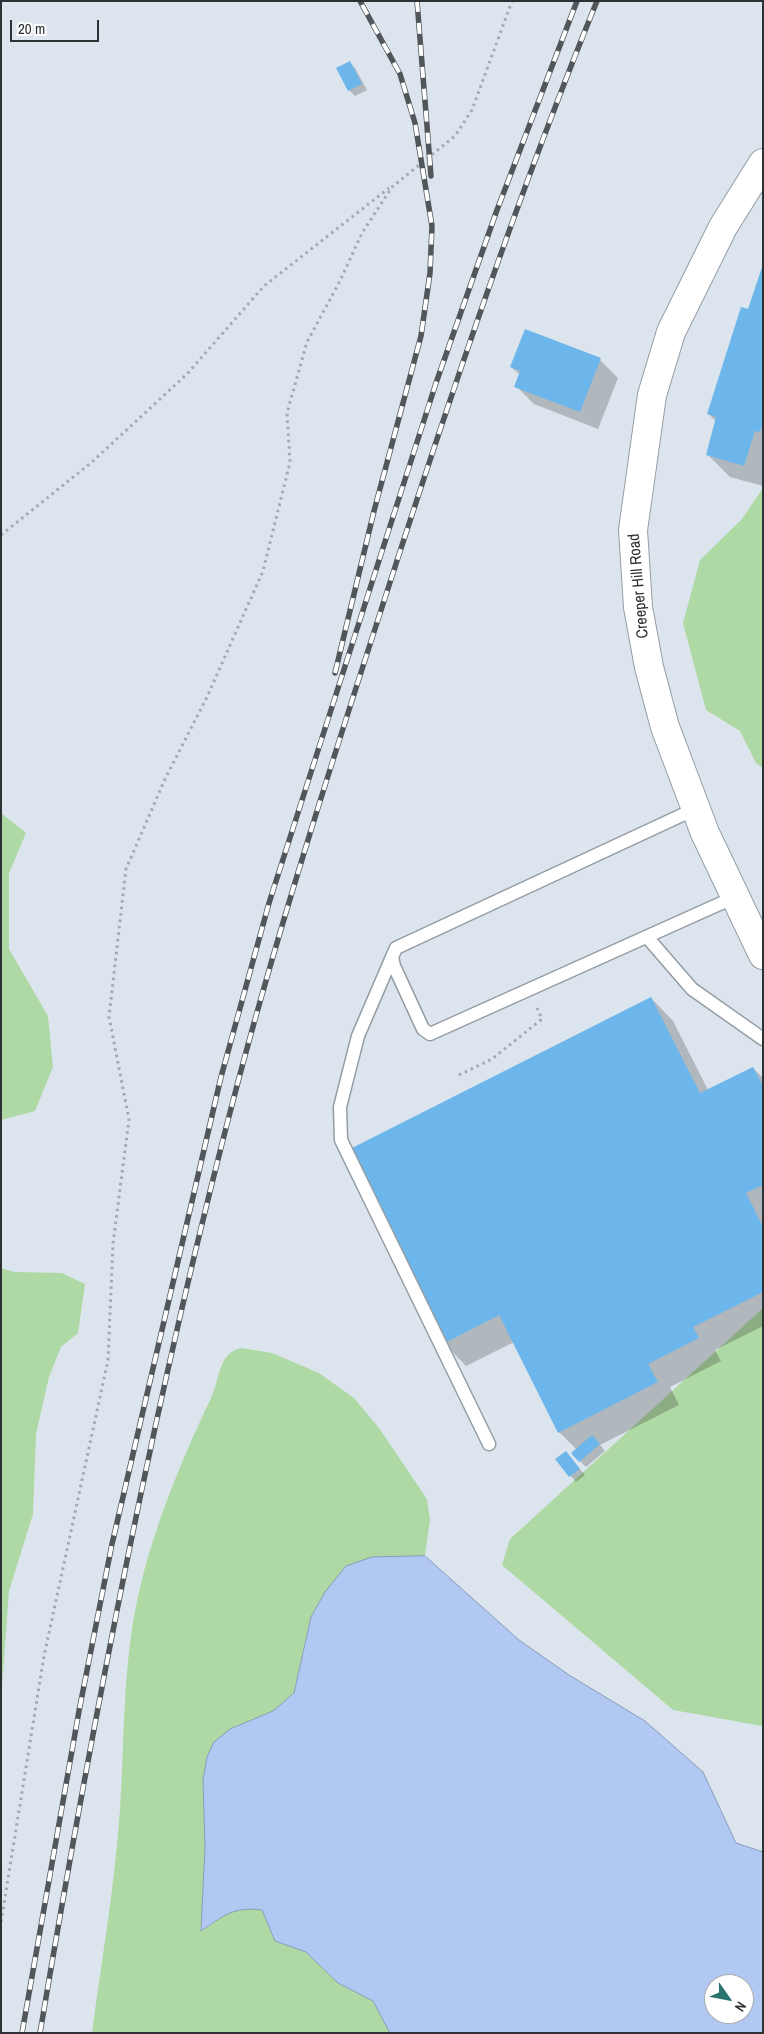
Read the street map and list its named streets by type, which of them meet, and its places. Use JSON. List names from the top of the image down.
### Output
{
  "streets": {
    "street": ["Creeper Hill Road"]
  },
  "scale_bar": "20 m",
  "north": "bottom right"
}
